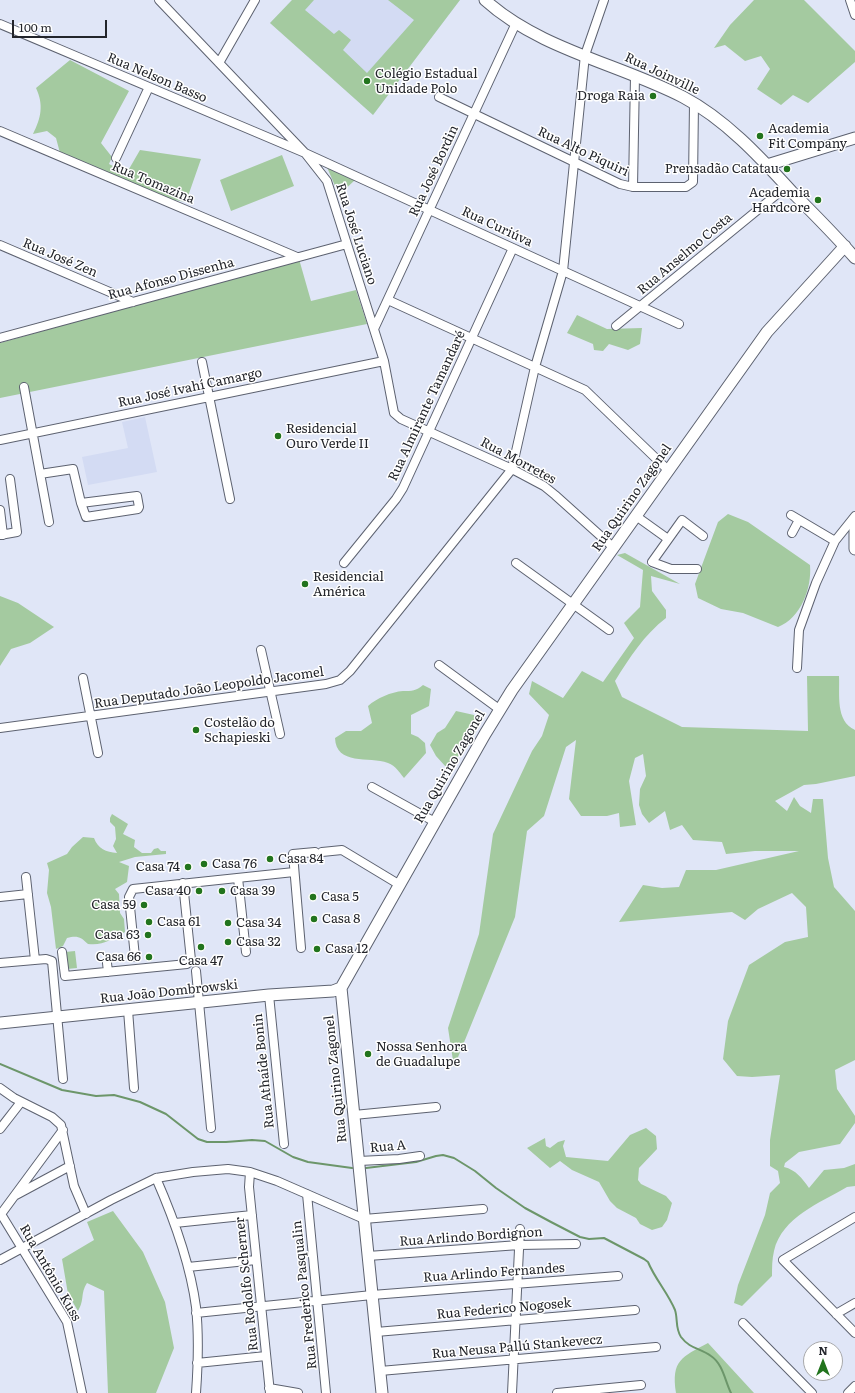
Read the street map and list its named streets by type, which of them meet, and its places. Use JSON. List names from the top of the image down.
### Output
{
  "streets": {
    "street": [
      "Rua Joinville",
      "Rua Nelson Basso",
      "Rua Alto Piquiri",
      "Rua José Bordin",
      "Rua Tomazina",
      "Rua Curiúva",
      "Rua José Luciano",
      "Rua Anselmo Costa",
      "Rua José Zen",
      "Rua Afonso Dissenha",
      "Rua José Ivahí Camargo",
      "Rua Almirante Tamandaré",
      "Rua Morretes",
      "Rua Quirino Zagonel",
      "Rua Deputado João Leopoldo Jacomel",
      "Rua João Dombrowski",
      "Rua Athaíde Bonin",
      "Rua A",
      "Rua Arlindo Bordignon",
      "Rua Antônio Kuss",
      "Rua Arlindo Fernandes",
      "Rua Rodolfo Scherner",
      "Rua Frederico Pasqualin",
      "Rua Federico Nogosek",
      "Rua Neusa Pallú Stankevecz"
    ]
  },
  "crossings": [
    ["Rua Joinville", "Rua Alto Piquiri"],
    ["Rua Joinville", "Rua José Bordin"],
    ["Rua Joinville", "Rua Anselmo Costa"],
    ["Rua Joinville", "Rua Quirino Zagonel"],
    ["Rua Joinville", "Rua Deputado João Leopoldo Jacomel"],
    ["Rua Nelson Basso", "Rua Curiúva"],
    ["Rua Nelson Basso", "Rua José Luciano"],
    ["Rua Alto Piquiri", "Rua José Bordin"],
    ["Rua Alto Piquiri", "Rua Deputado João Leopoldo Jacomel"],
    ["Rua José Bordin", "Rua Curiúva"],
    ["Rua José Bordin", "Rua José Luciano"],
    ["Rua Tomazina", "Rua Afonso Dissenha"],
    ["Rua Curiúva", "Rua José Luciano"],
    ["Rua Curiúva", "Rua Anselmo Costa"],
    ["Rua Curiúva", "Rua Almirante Tamandaré"],
    ["Rua Curiúva", "Rua Deputado João Leopoldo Jacomel"],
    ["Rua José Luciano", "Rua Afonso Dissenha"],
    ["Rua José Luciano", "Rua José Ivahí Camargo"],
    ["Rua José Luciano", "Rua Morretes"],
    ["Rua José Zen", "Rua Afonso Dissenha"],
    ["Rua Almirante Tamandaré", "Rua Morretes"],
    ["Rua Morretes", "Rua Quirino Zagonel"],
    ["Rua Morretes", "Rua Deputado João Leopoldo Jacomel"],
    ["Rua Quirino Zagonel", "Rua João Dombrowski"],
    ["Rua Quirino Zagonel", "Rua A"],
    ["Rua Quirino Zagonel", "Rua Arlindo Bordignon"],
    ["Rua Quirino Zagonel", "Rua Arlindo Fernandes"],
    ["Rua Quirino Zagonel", "Rua Federico Nogosek"],
    ["Rua Quirino Zagonel", "Rua Neusa Pallú Stankevecz"],
    ["Rua João Dombrowski", "Rua Athaíde Bonin"],
    ["Rua Arlindo Fernandes", "Rua Rodolfo Scherner"],
    ["Rua Arlindo Fernandes", "Rua Frederico Pasqualin"]
  ],
  "places": [
    "Colégio Estadual Unidade Polo",
    "Droga Raia",
    "Academia Fit Company",
    "Prensadão Catatau",
    "Academia Hardcore",
    "Residencial Ouro Verde II",
    "Residencial América",
    "Costelão do Schapieski",
    "Casa 84",
    "Casa 76",
    "Casa 74",
    "Casa 40",
    "Casa 39",
    "Casa 5",
    "Casa 59",
    "Casa 8",
    "Casa 61",
    "Casa 34",
    "Casa 63",
    "Casa 32",
    "Casa 47",
    "Casa 12",
    "Casa 66",
    "Nossa Senhora de Guadalupe"
  ],
  "scale_bar": "100 m",
  "north": "top"
}
